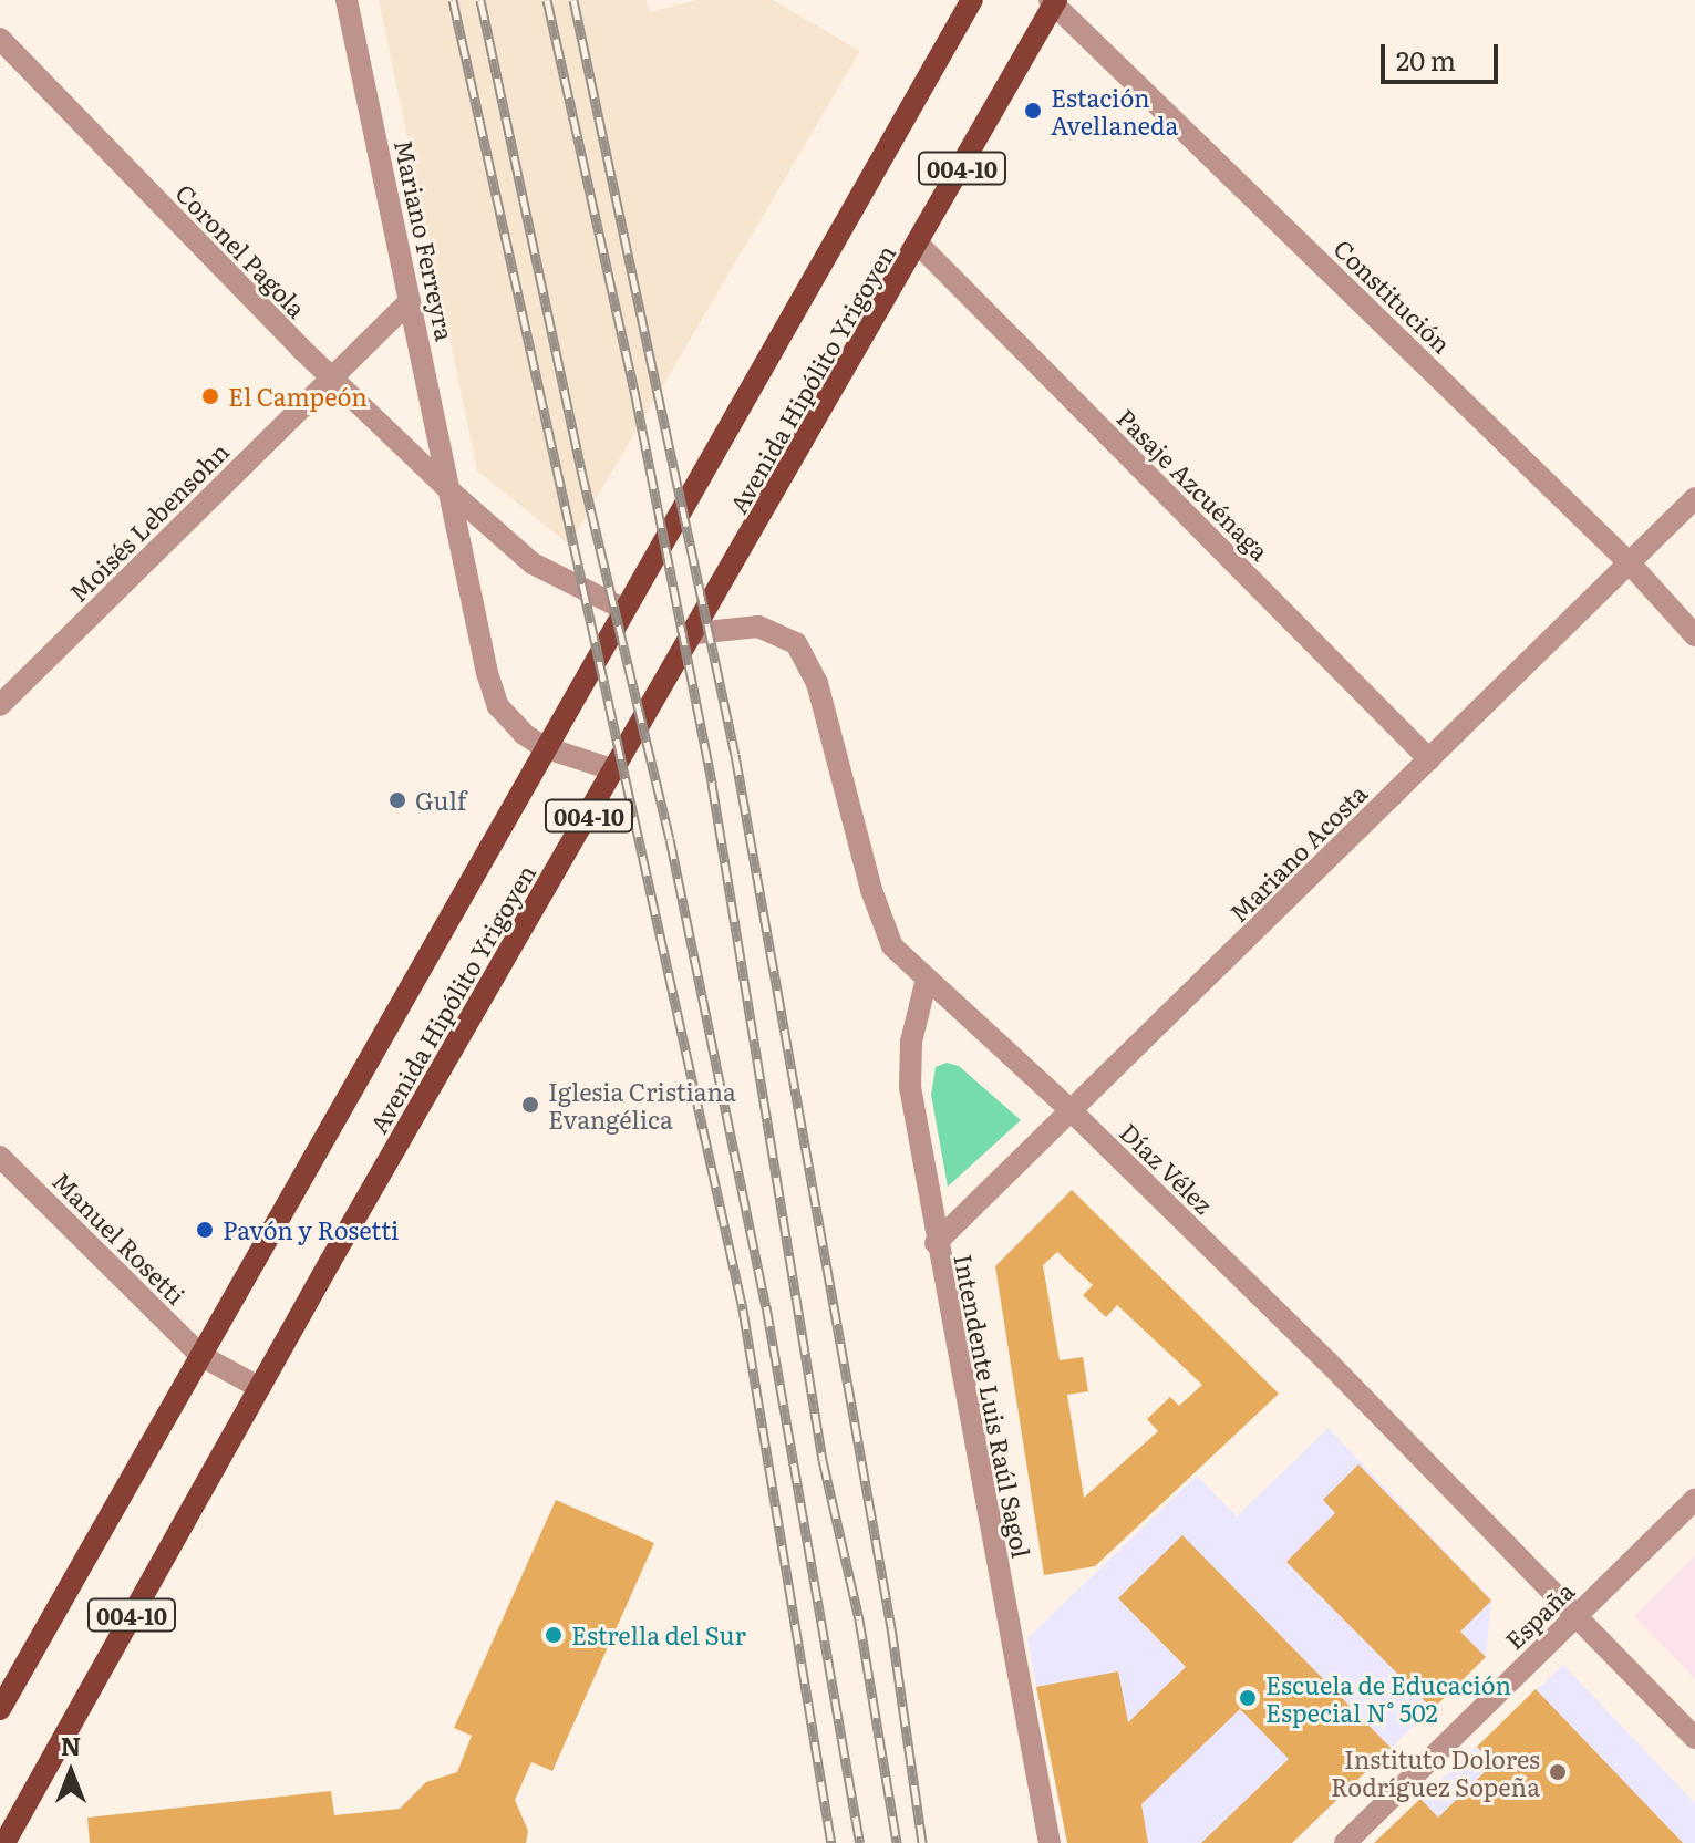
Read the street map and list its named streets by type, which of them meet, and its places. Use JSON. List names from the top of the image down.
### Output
{
  "streets": {
    "main road": ["004-10", "Avenida Hipólito Yrigoyen"],
    "street": [
      "Mariano Ferreyra",
      "Coronel Pagola",
      "Constitución",
      "Pasaje Azcuénaga",
      "Moisés Lebensohn",
      "Mariano Acosta",
      "Díaz Vélez",
      "Manuel Rosetti",
      "Intendente Luis Raúl Sagol",
      "España"
    ]
  },
  "crossings": [
    ["Mariano Ferreyra", "Coronel Pagola"],
    ["Mariano Ferreyra", "Avenida Hipólito Yrigoyen"],
    ["Mariano Ferreyra", "Moisés Lebensohn"],
    ["Coronel Pagola", "Moisés Lebensohn"],
    ["Constitución", "Avenida Hipólito Yrigoyen"],
    ["Constitución", "Mariano Acosta"],
    ["Avenida Hipólito Yrigoyen", "Pasaje Azcuénaga"],
    ["Avenida Hipólito Yrigoyen", "Díaz Vélez"],
    ["Avenida Hipólito Yrigoyen", "Manuel Rosetti"],
    ["Pasaje Azcuénaga", "Mariano Acosta"],
    ["Mariano Acosta", "Díaz Vélez"],
    ["Mariano Acosta", "Intendente Luis Raúl Sagol"],
    ["Díaz Vélez", "Intendente Luis Raúl Sagol"],
    ["Díaz Vélez", "España"]
  ],
  "places": [
    "Estación Avellaneda",
    "El Campeón",
    "Gulf",
    "Iglesia Cristiana Evangélica",
    "Pavón y Rosetti",
    "Estrella del Sur",
    "Escuela de Educación Especial N° 502",
    "Instituto Dolores Rodríguez Sopeña"
  ],
  "scale_bar": "20 m",
  "north": "top"
}
